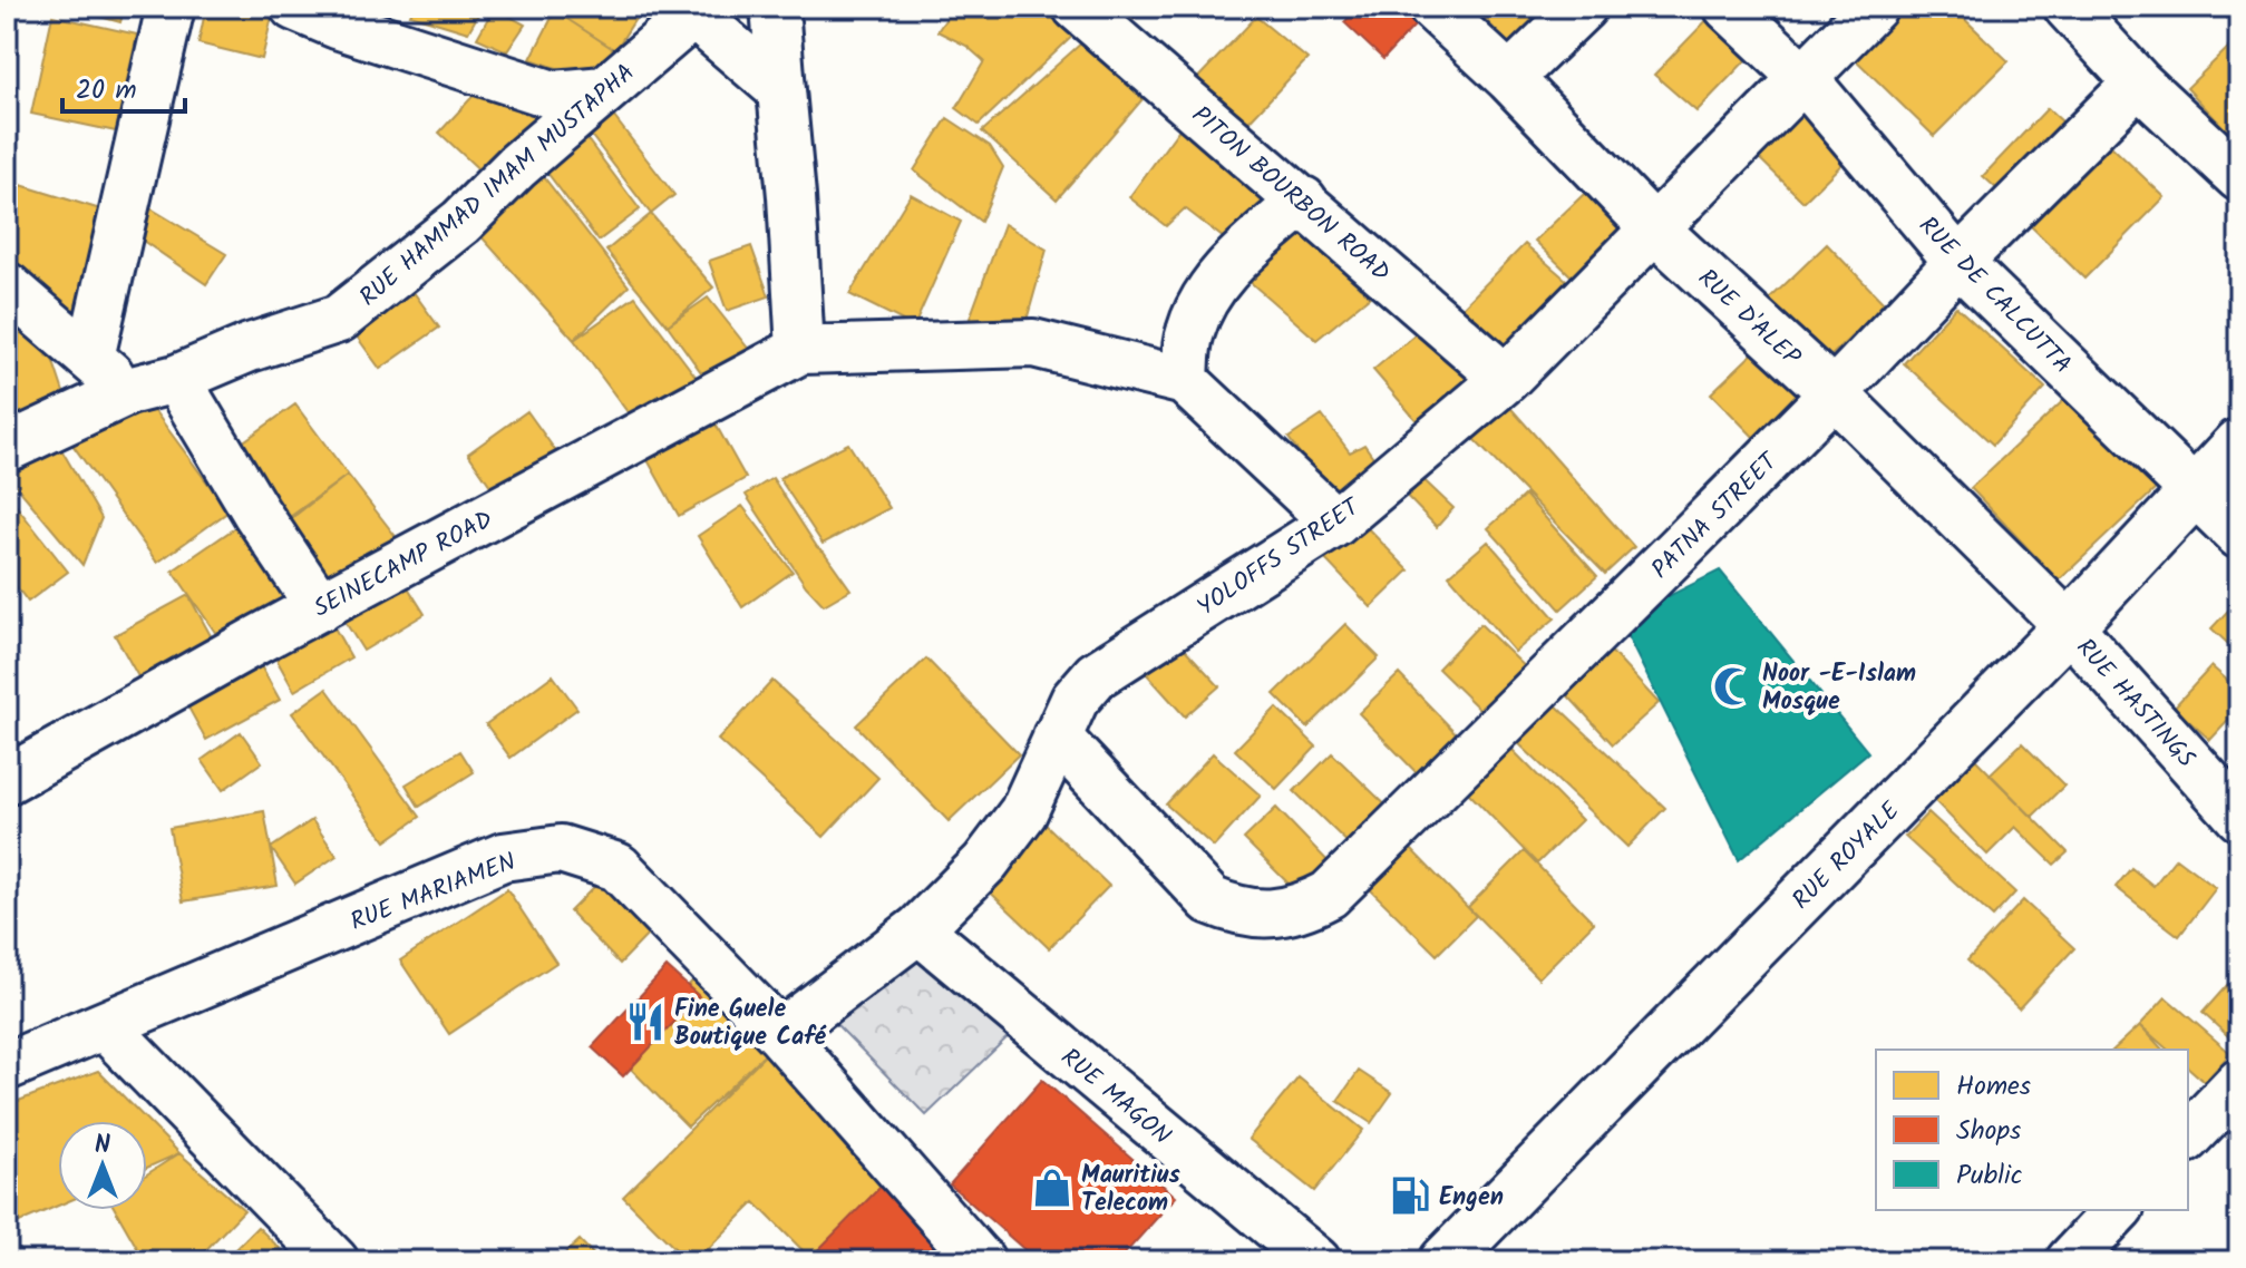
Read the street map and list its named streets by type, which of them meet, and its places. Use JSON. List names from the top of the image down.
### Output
{
  "streets": {
    "main road": ["RUE ROYALE"],
    "street": [
      "RUE HAMMAD IMAM MUSTAPHA",
      "PITON BOURBON ROAD",
      "RUE DE CALCUTTA",
      "RUE D'ALEP",
      "PATNA STREET",
      "YOLOFFS STREET",
      "SEINECAMP ROAD",
      "RUE HASTINGS",
      "RUE MARIAMEN",
      "RUE MAGON"
    ]
  },
  "crossings": [
    ["PITON BOURBON ROAD", "YOLOFFS STREET"],
    ["RUE DE CALCUTTA", "PATNA STREET"],
    ["RUE DE CALCUTTA", "YOLOFFS STREET"],
    ["RUE DE CALCUTTA", "RUE ROYALE"],
    ["RUE D'ALEP", "PATNA STREET"],
    ["RUE D'ALEP", "YOLOFFS STREET"],
    ["RUE D'ALEP", "RUE HASTINGS"],
    ["RUE D'ALEP", "RUE ROYALE"],
    ["PATNA STREET", "YOLOFFS STREET"],
    ["YOLOFFS STREET", "RUE MARIAMEN"],
    ["YOLOFFS STREET", "RUE MAGON"],
    ["RUE HASTINGS", "RUE ROYALE"]
  ],
  "places": {
    "mosque": ["Noor -E-Islam Mosque"],
    "restaurant": ["Fine Guele Boutique Café"],
    "shop": ["Mauritius Telecom"],
    "fuel station": ["Engen"]
  },
  "legend": ["Homes", "Shops", "Public"],
  "scale_bar": "20 m",
  "north": "top"
}
